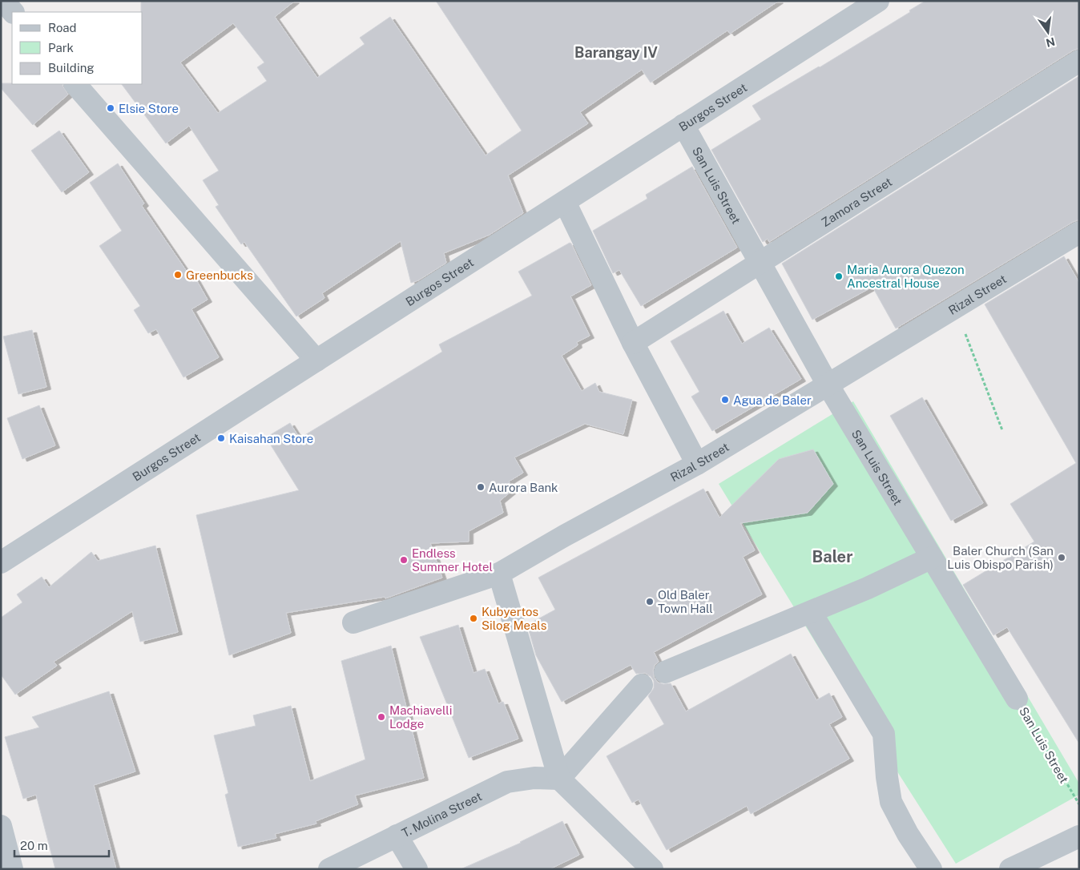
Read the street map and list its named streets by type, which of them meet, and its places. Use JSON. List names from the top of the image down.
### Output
{
  "streets": {
    "street": [
      "Burgos Street",
      "San Luis Street",
      "Zamora Street",
      "Rizal Street",
      "T. Molina Street"
    ]
  },
  "crossings": [
    ["Burgos Street", "San Luis Street"],
    ["San Luis Street", "Zamora Street"],
    ["San Luis Street", "Rizal Street"]
  ],
  "districts": ["Barangay IV", "Baler"],
  "places": [
    "Elsie Store",
    "Greenbucks",
    "Maria Aurora Quezon Ancestral House",
    "Agua de Baler",
    "Kaisahan Store",
    "Aurora Bank",
    "Baler Church (San Luis Obispo Parish)",
    "Endless Summer Hotel",
    "Old Baler Town Hall",
    "Kubyertos Silog Meals",
    "Machiavelli Lodge"
  ],
  "legend": ["Road", "Park", "Building"],
  "scale_bar": "20 m",
  "north": "bottom"
}
